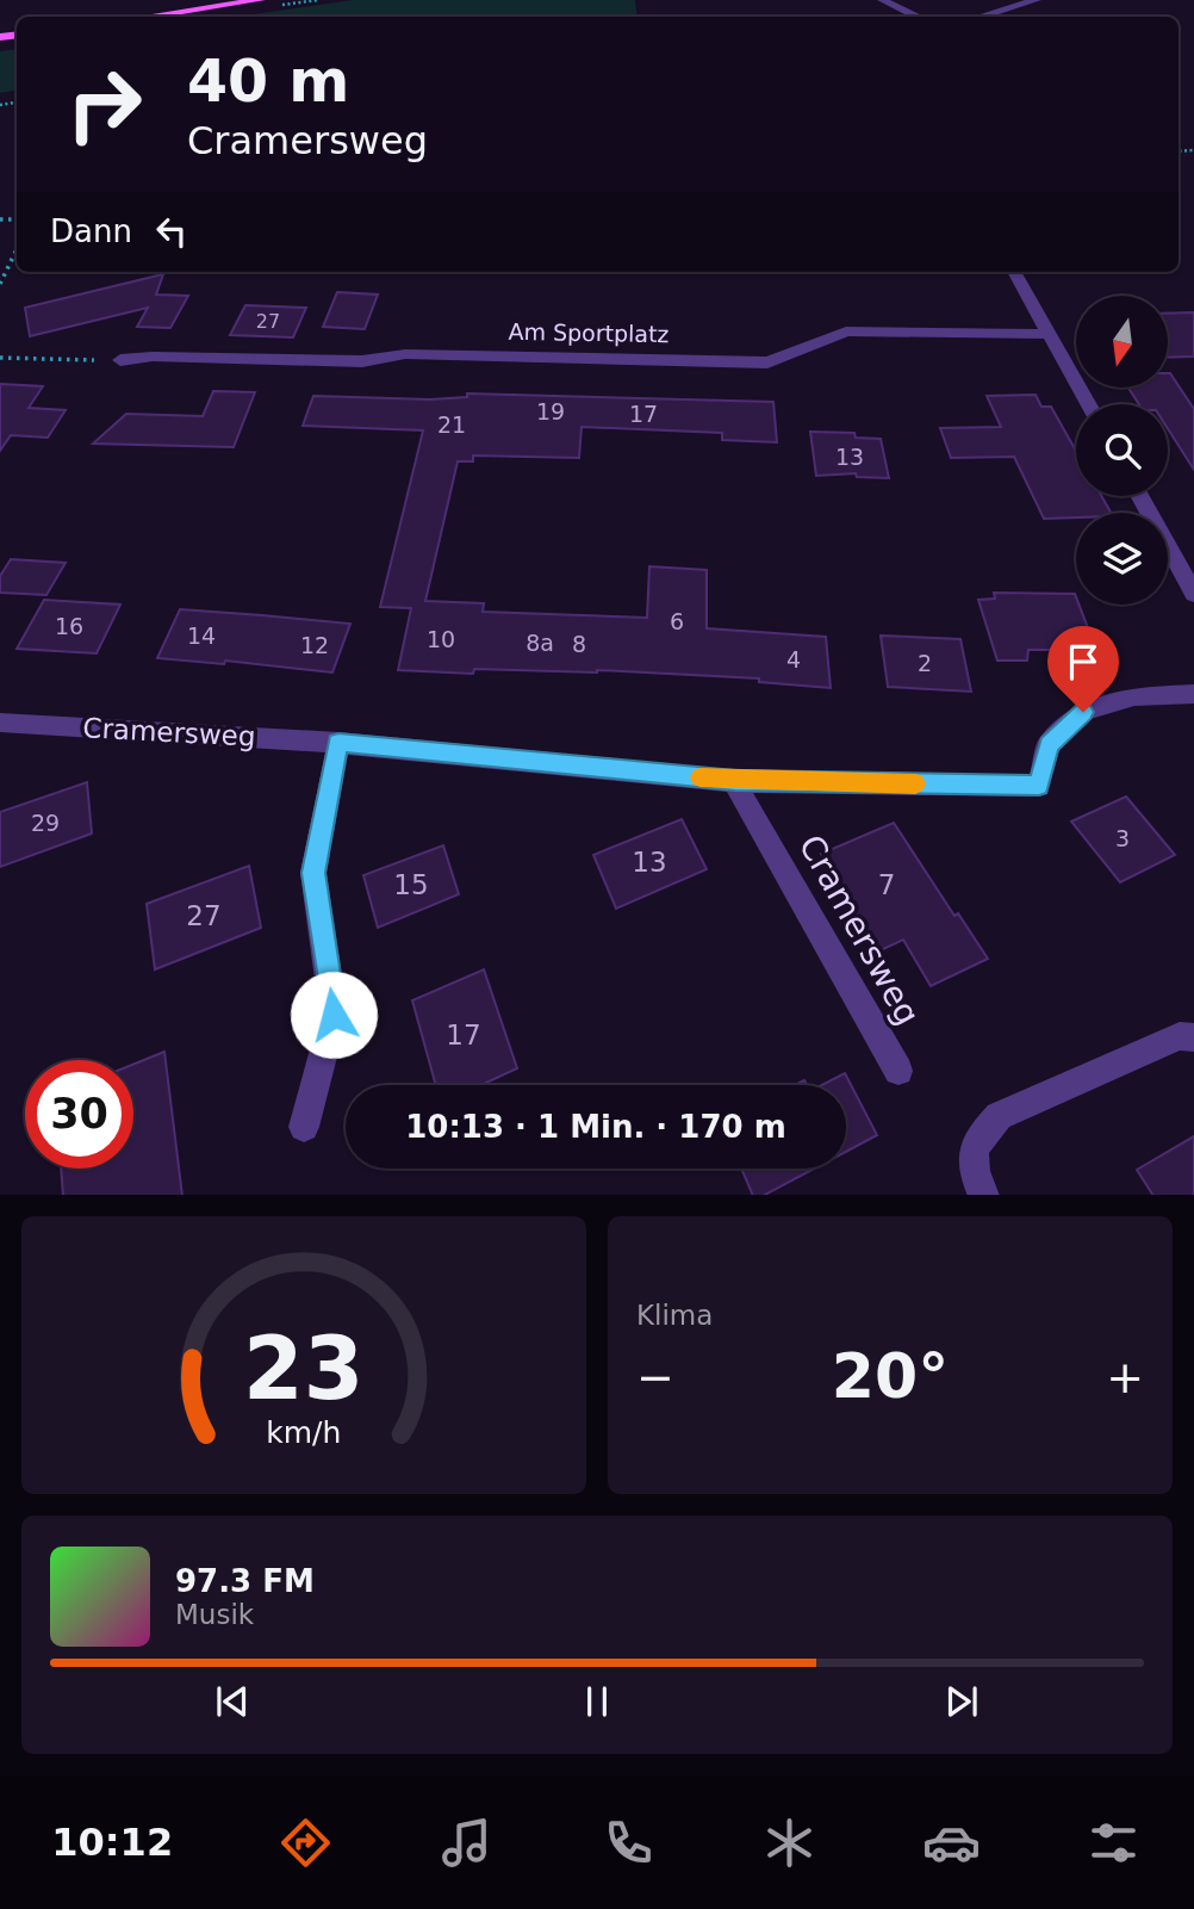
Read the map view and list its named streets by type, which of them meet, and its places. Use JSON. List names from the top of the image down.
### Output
{
  "streets": {
    "street": ["Am Sportplatz", "Cramersweg"]
  },
  "house_numbers": [
    "27",
    "19",
    "17",
    "21",
    "13",
    "6",
    "16",
    "14",
    "10",
    "8a",
    "8",
    "12",
    "4",
    "2",
    "29",
    "3",
    "13",
    "15",
    "7",
    "27",
    "17"
  ],
  "north": "bottom",
  "page": {
    "turn": ["40 m", "Cramersweg"],
    "then": "Dann",
    "limit": "30",
    "trip": "10:13 · 1 Min. · 170 m",
    "tile": "Klima",
    "heat": ["−", "20°", "+"],
    "song": ["97.3 FM", "Musik"],
    "tabs": "10:12",
    "gauge": ["23", "km/h"]
  }
}
